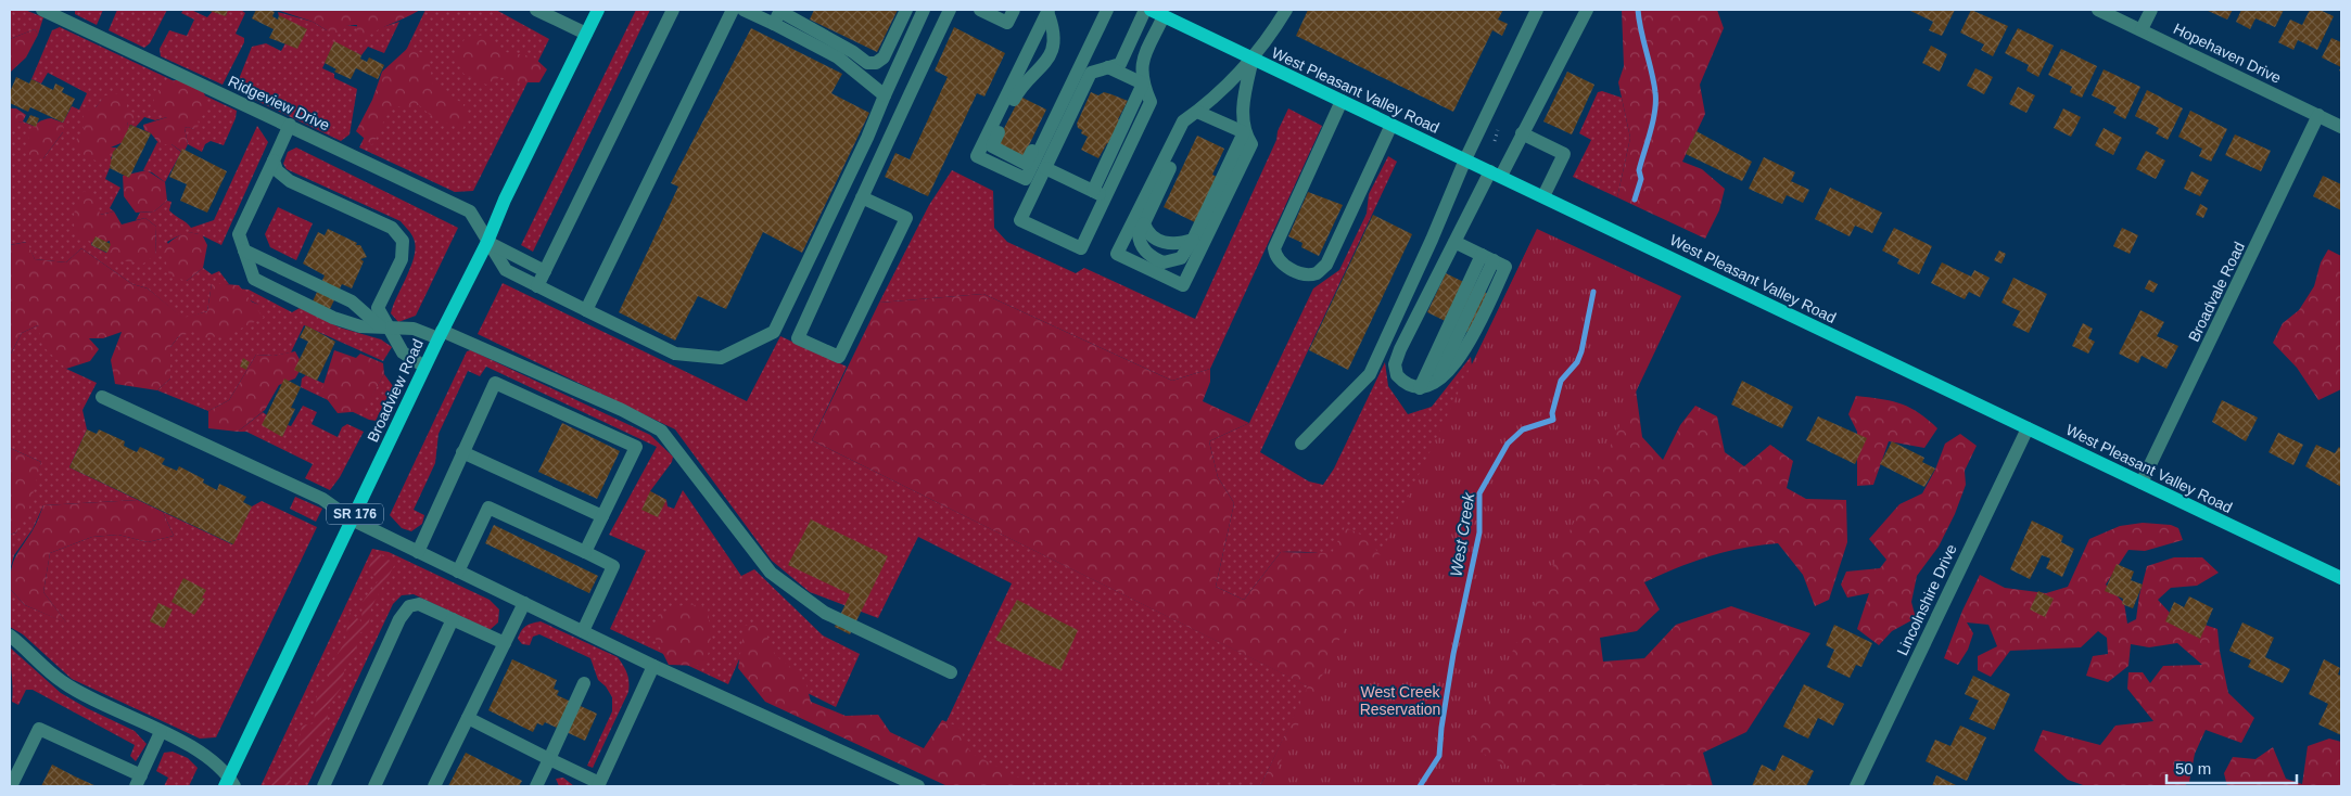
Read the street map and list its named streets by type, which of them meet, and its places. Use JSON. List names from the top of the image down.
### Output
{
  "streets": {
    "main road": ["West Pleasant Valley Road", "Broadview Road", "SR 176"],
    "street": [
      "Hopehaven Drive",
      "Ridgeview Drive",
      "Broadvale Road",
      "Lincolnshire Drive"
    ]
  },
  "crossings": [
    ["Hopehaven Drive", "Broadvale Road"],
    ["West Pleasant Valley Road", "Broadvale Road"],
    ["West Pleasant Valley Road", "Lincolnshire Drive"],
    ["Ridgeview Drive", "Broadview Road"]
  ],
  "water": ["West Creek"],
  "parks": ["West Creek Reservation"],
  "scale_bar": "50 m"
}
